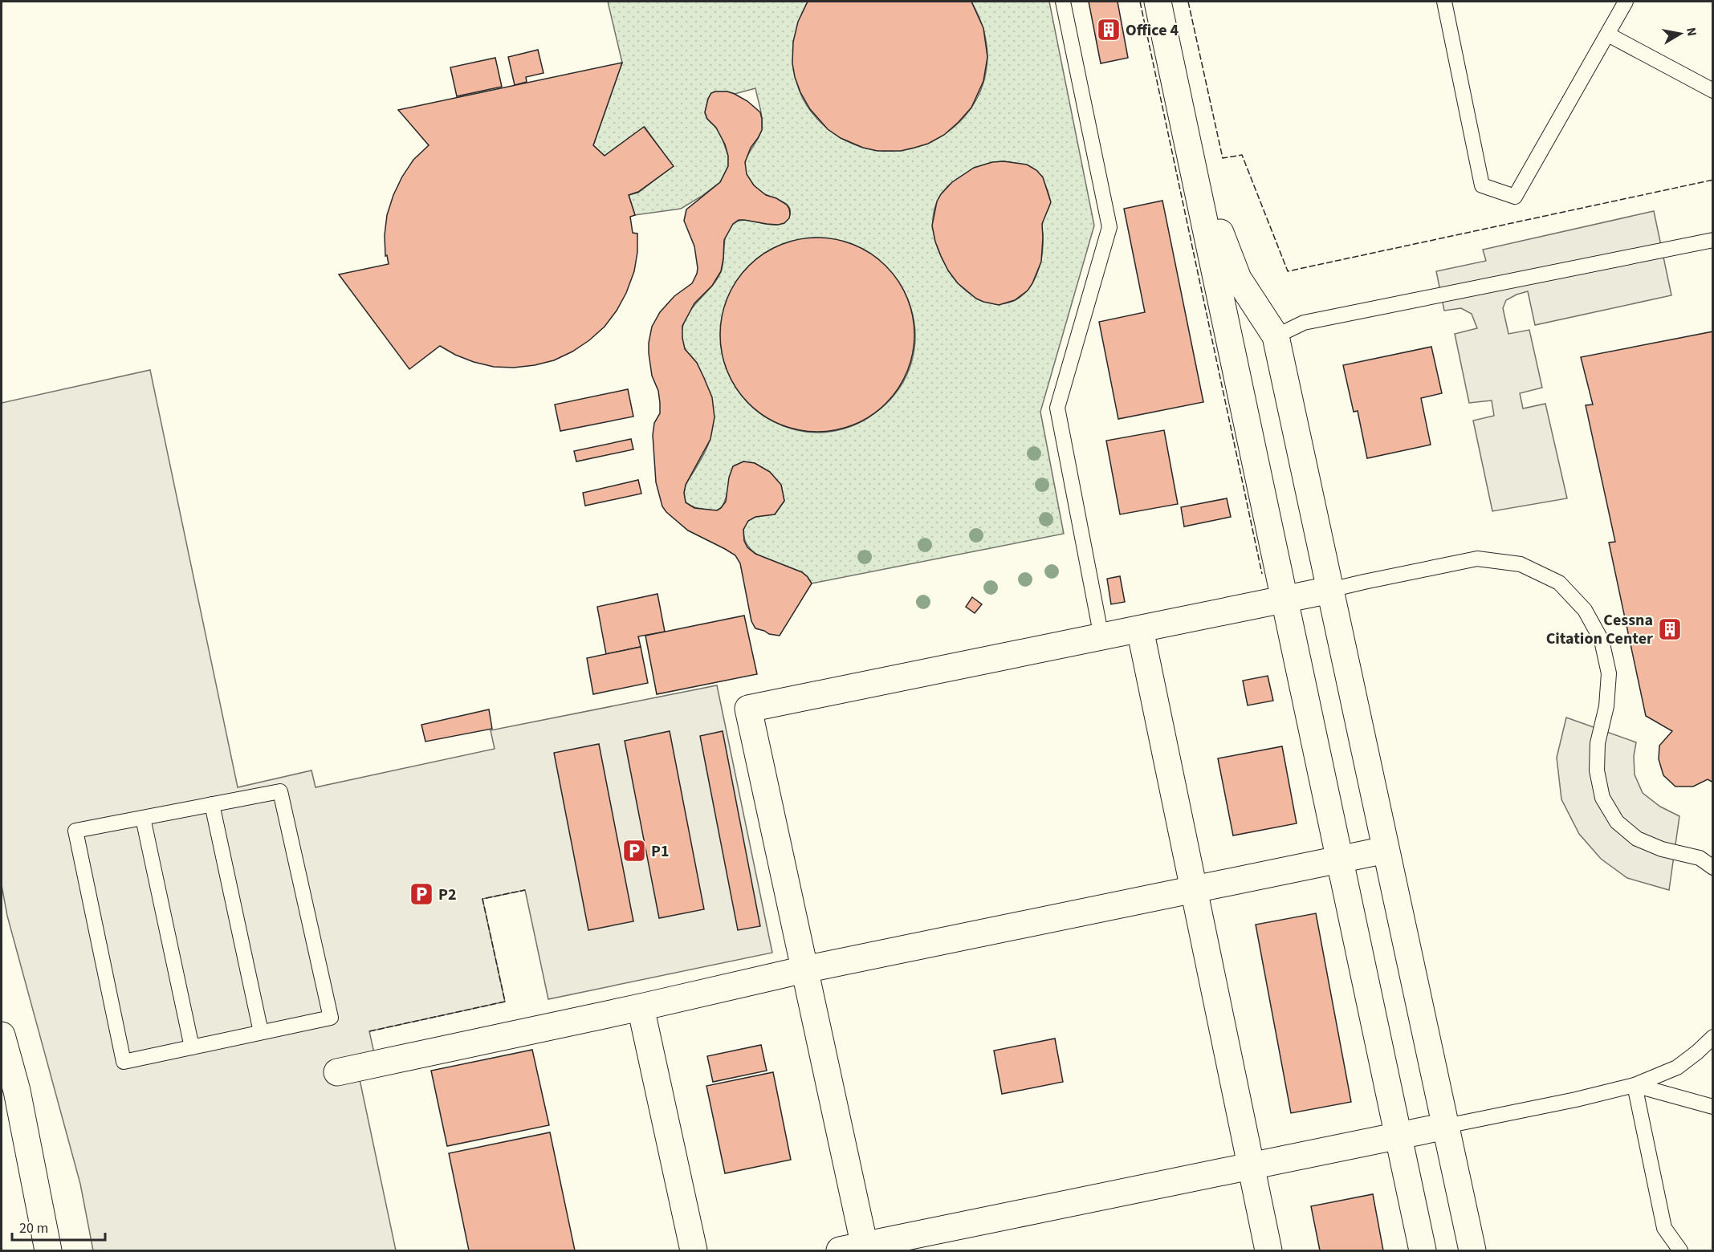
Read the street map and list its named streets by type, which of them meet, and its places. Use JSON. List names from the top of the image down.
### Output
{
  "places": {
    "building": ["Office 4", "Cessna Citation Center"],
    "parking": ["P1", "P2"]
  },
  "scale_bar": "20 m",
  "north": "right"
}
